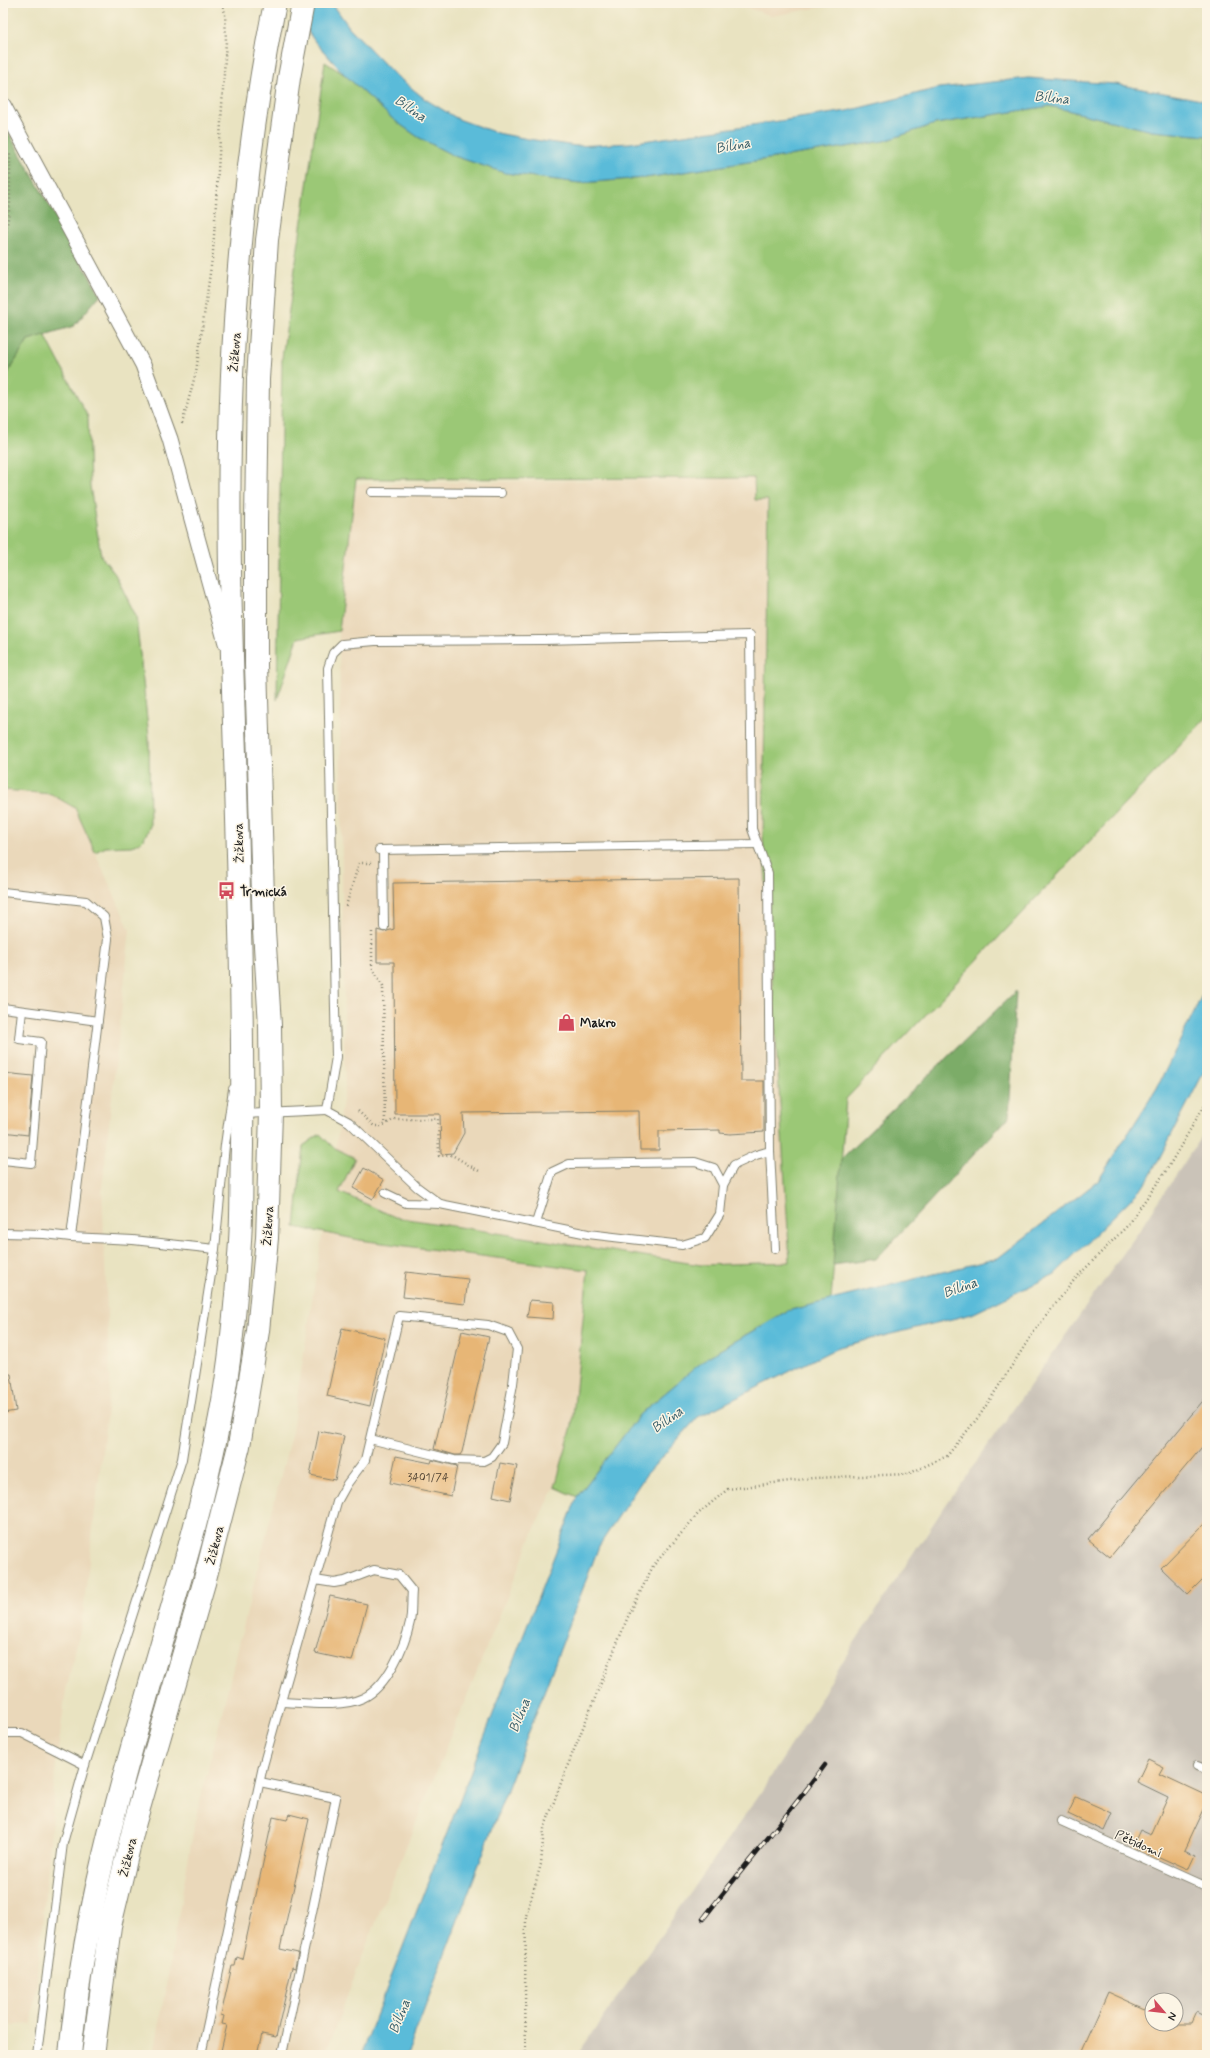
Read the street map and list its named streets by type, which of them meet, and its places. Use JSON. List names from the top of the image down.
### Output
{
  "streets": {
    "main road": ["Žižkova"],
    "lane": ["Pětidomí"]
  },
  "water": ["Bílina"],
  "places": {
    "bus stop": ["Trmická"],
    "shop": ["Makro"]
  },
  "house_numbers": ["3401/74"],
  "north": "bottom right"
}
